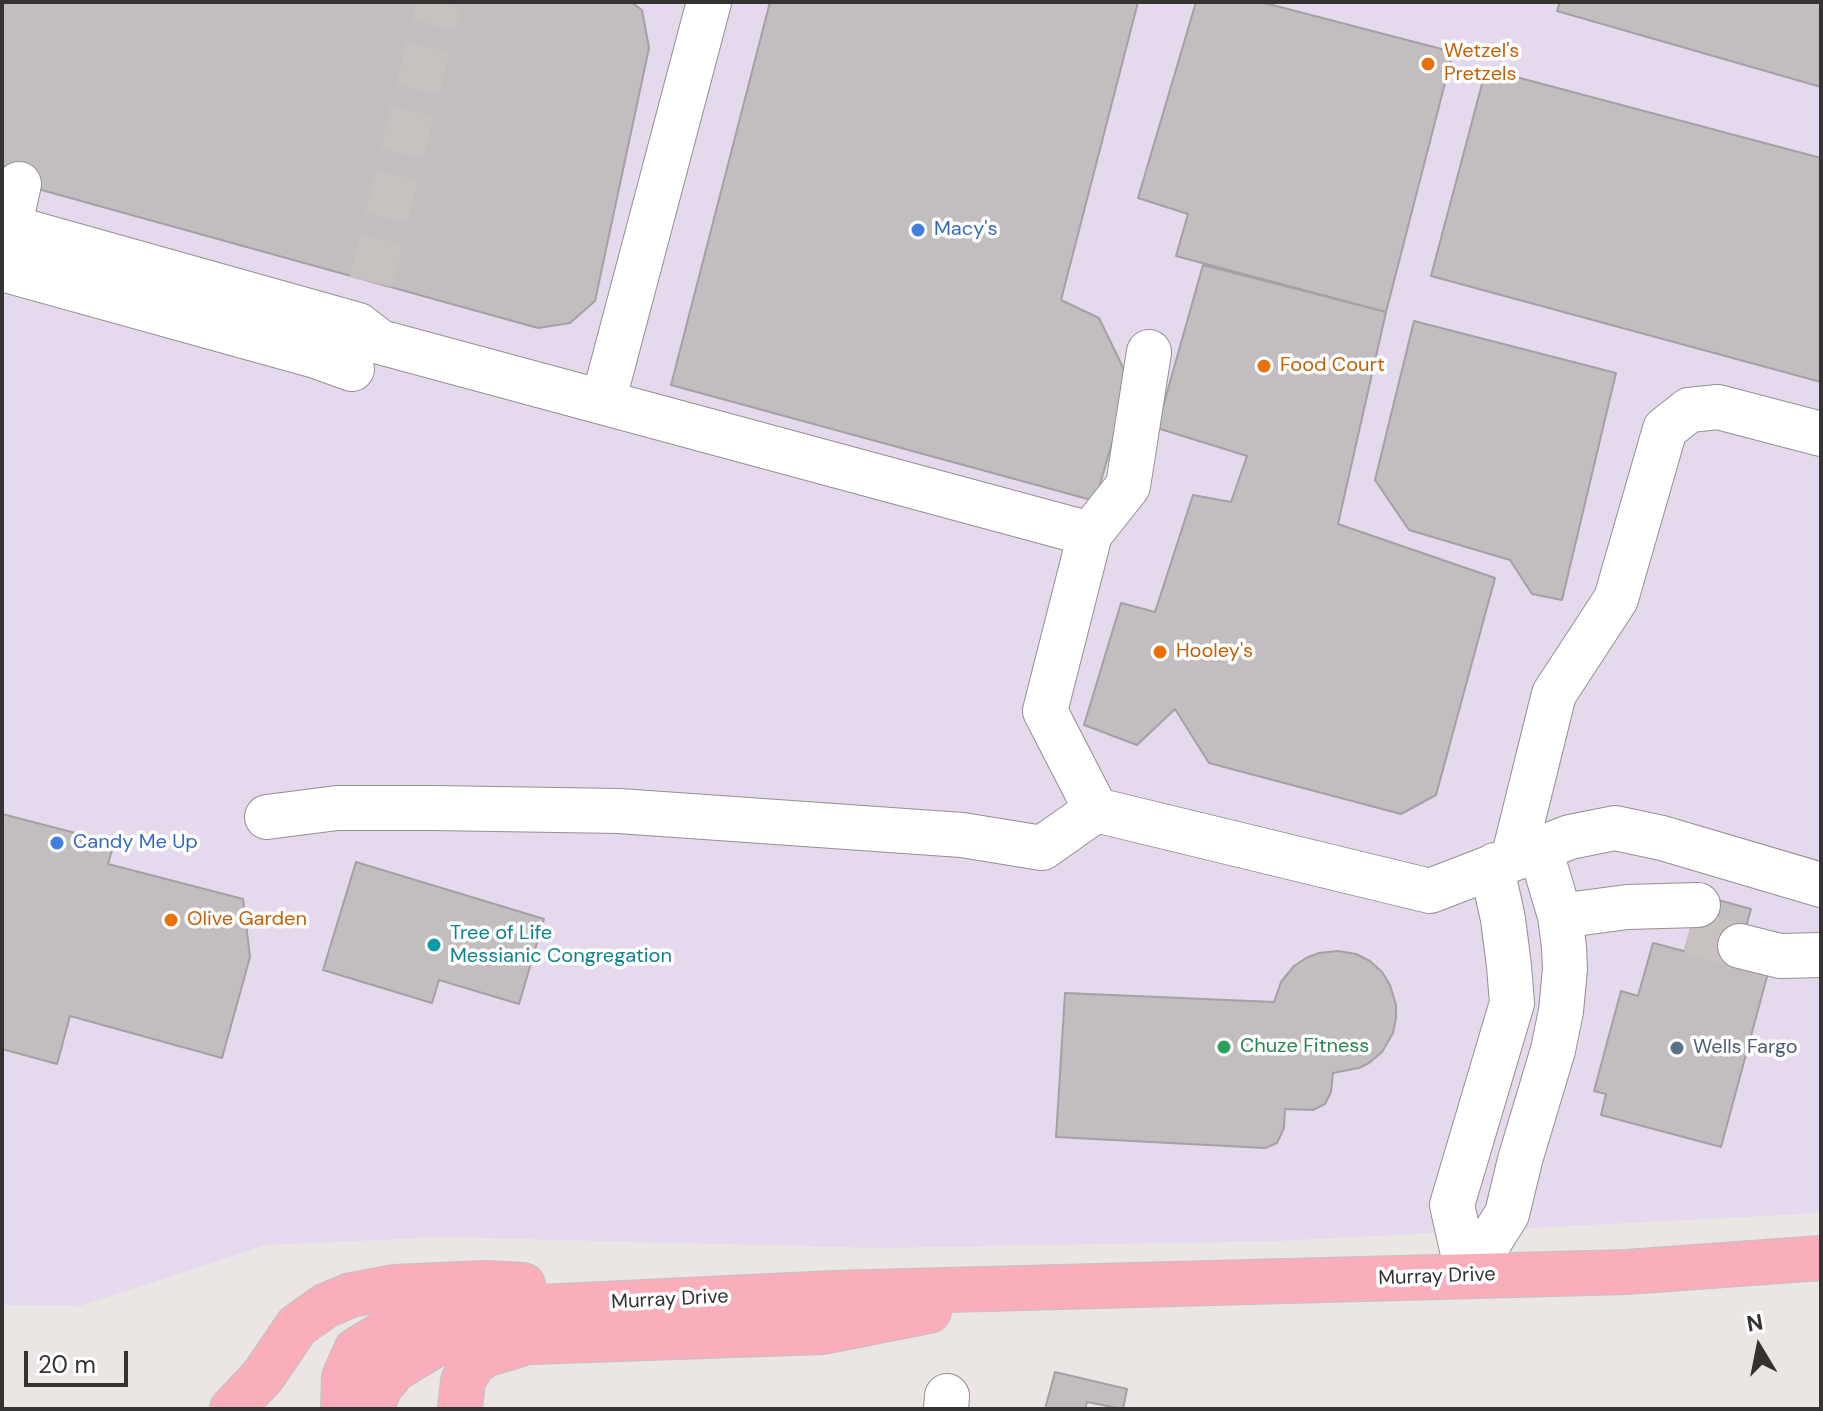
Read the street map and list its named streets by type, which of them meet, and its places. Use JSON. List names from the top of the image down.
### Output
{
  "streets": {
    "main road": ["Murray Drive"]
  },
  "places": [
    "Wetzel's Pretzels",
    "Macy's",
    "Food Court",
    "Hooley's",
    "Candy Me Up",
    "Olive Garden",
    "Tree of Life Messianic Congregation",
    "Chuze Fitness",
    "Wells Fargo"
  ],
  "scale_bar": "20 m",
  "north": "top"
}
